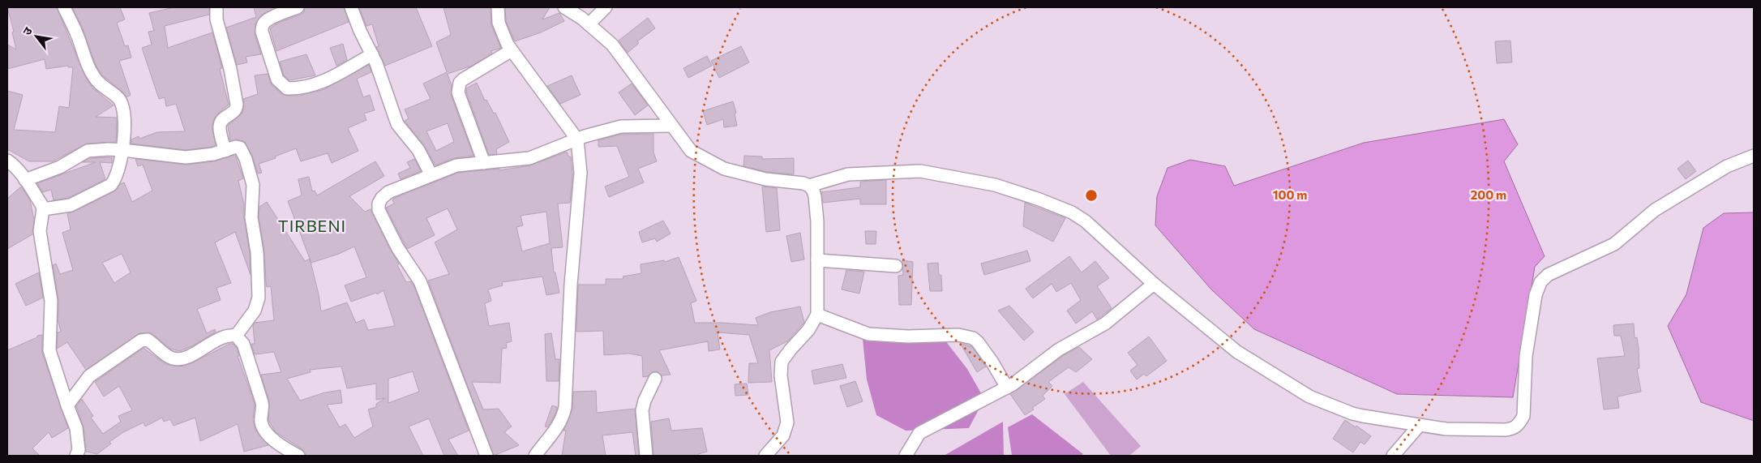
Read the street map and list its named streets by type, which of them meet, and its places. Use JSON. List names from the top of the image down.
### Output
{
  "districts": ["TIRBENI"],
  "north": "top left",
  "rings": ["100 m", "200 m"]
}
